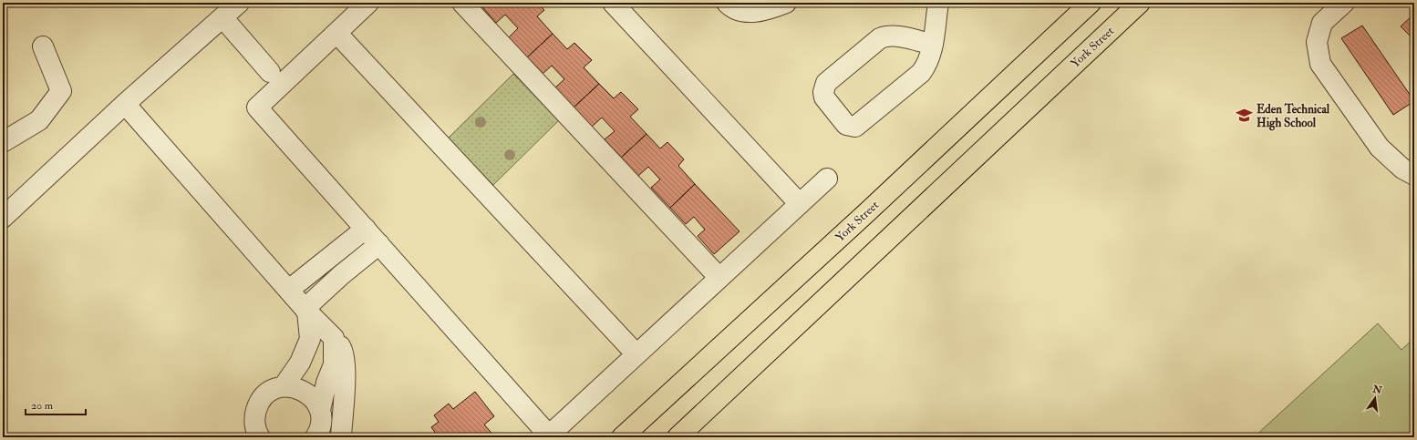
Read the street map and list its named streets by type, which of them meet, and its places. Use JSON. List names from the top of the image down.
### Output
{
  "streets": {
    "main road": ["York Street"]
  },
  "places": {
    "school or university": ["Eden Technical High School"]
  },
  "scale_bar": "20 m",
  "north": "top"
}
